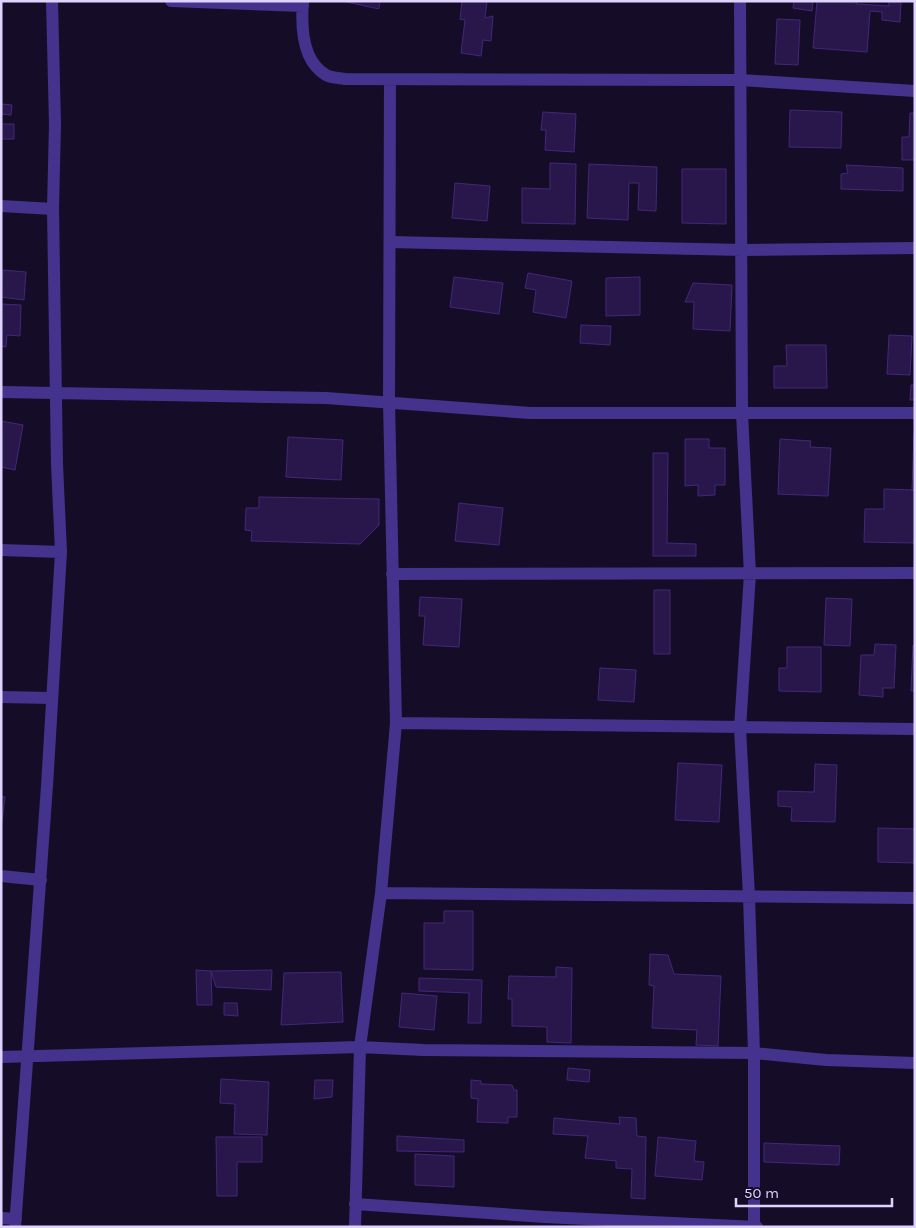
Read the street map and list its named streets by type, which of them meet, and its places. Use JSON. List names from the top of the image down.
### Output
{
  "scale_bar": "50 m"
}
